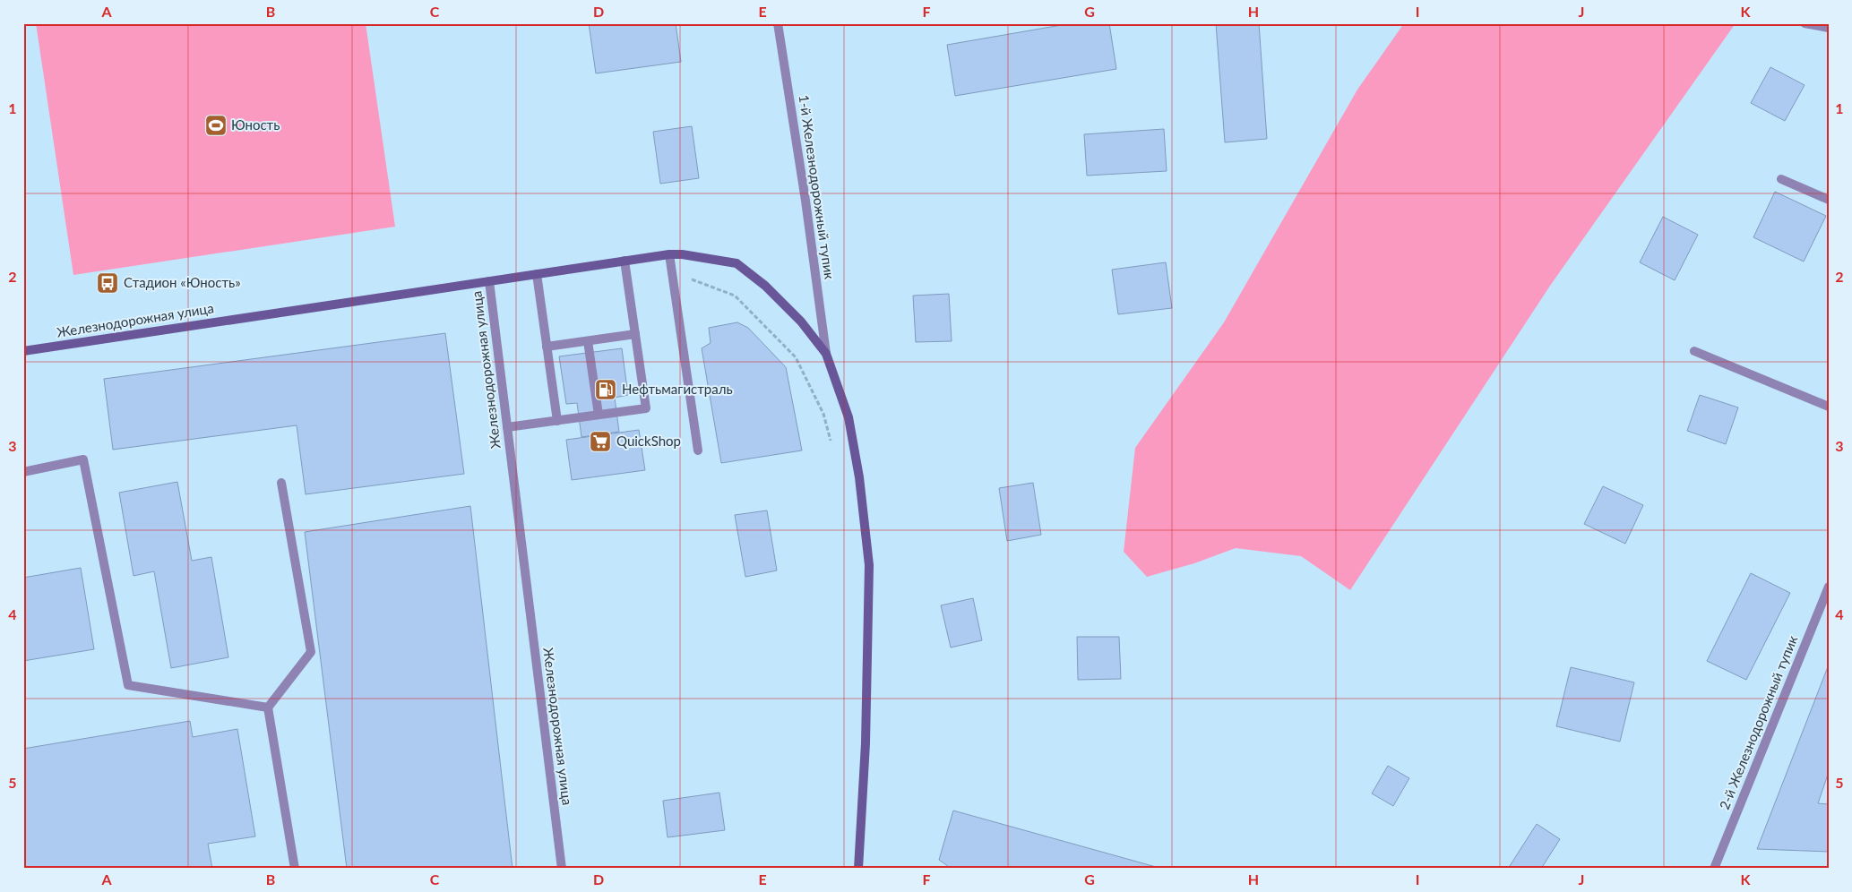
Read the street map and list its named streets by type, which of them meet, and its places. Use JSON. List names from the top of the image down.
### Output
{
  "streets": {
    "main road": ["Железнодорожная улица"],
    "street": ["1-й Железнодорожный тупик", "2-й Железнодорожный тупик"]
  },
  "places": {
    "sports": ["Юность"],
    "bus stop": ["Стадион «Юность»"],
    "fuel station": ["Нефтьмагистраль"],
    "supermarket": ["QuickShop"]
  },
  "grid": {
    "columns": [
      "A",
      "B",
      "C",
      "D",
      "E",
      "F",
      "G",
      "H",
      "I",
      "J",
      "K"
    ],
    "rows": [
      "1",
      "2",
      "3",
      "4",
      "5"
    ]
  }
}
